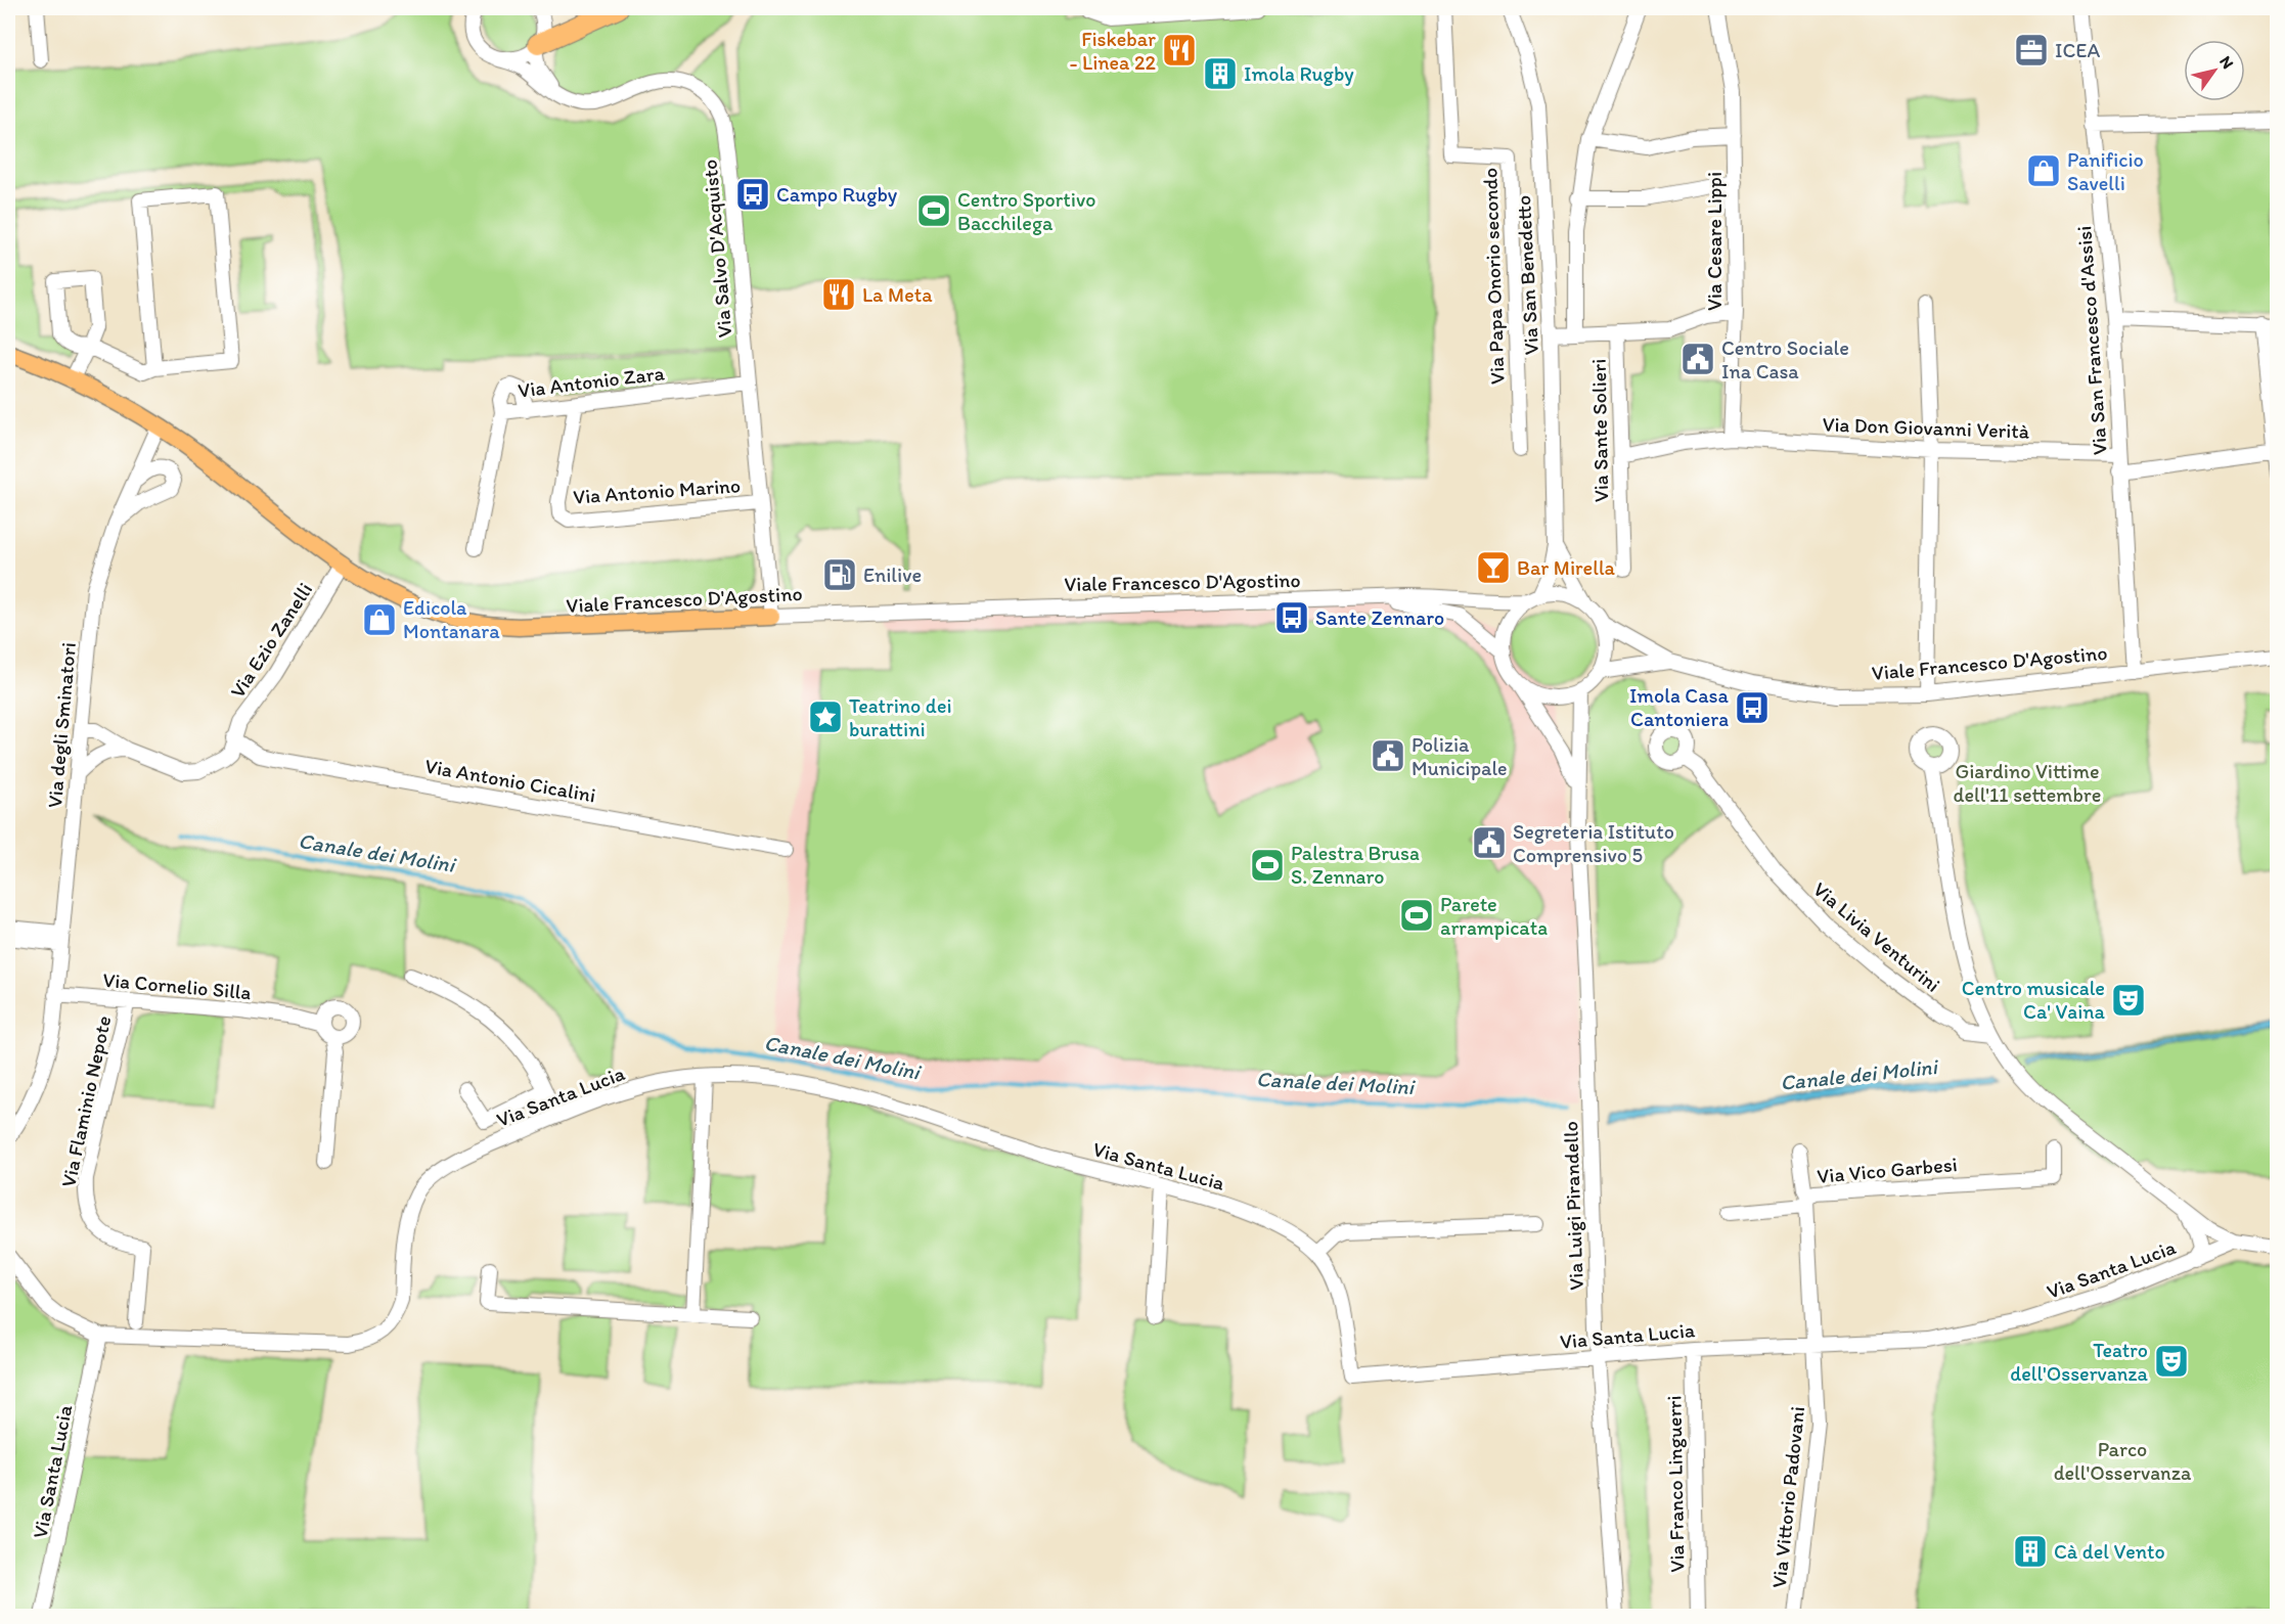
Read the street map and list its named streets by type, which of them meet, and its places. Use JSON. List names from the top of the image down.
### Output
{
  "streets": {
    "main road": ["Viale Francesco D'Agostino"],
    "street": [
      "Via Cesare Lippi",
      "Via Salvo D'Acquisto",
      "Via San Benedetto",
      "Via Papa Onorio secondo",
      "Via San Francesco d'Assisi",
      "Via Antonio Zara",
      "Via Don Giovanni Verità",
      "Via Sante Solieri",
      "Via Antonio Marino",
      "Via Ezio Zanelli",
      "Via degli Sminatori",
      "Via Antonio Cicalini",
      "Via Livia Venturini",
      "Via Cornelio Silla",
      "Via Santa Lucia",
      "Via Flaminio Nepote",
      "Via Vico Garbesi",
      "Via Luigi Pirandello",
      "Via Franco Linguerri",
      "Via Vittorio Padovani"
    ]
  },
  "crossings": [
    ["Via Cesare Lippi", "Via Don Giovanni Verità"],
    ["Via Salvo D'Acquisto", "Via Antonio Zara"],
    ["Via Salvo D'Acquisto", "Via Antonio Marino"],
    ["Via Salvo D'Acquisto", "Viale Francesco D'Agostino"],
    ["Via San Benedetto", "Via Sante Solieri"],
    ["Via San Benedetto", "Viale Francesco D'Agostino"],
    ["Via San Benedetto", "Via Luigi Pirandello"],
    ["Via San Francesco d'Assisi", "Via Don Giovanni Verità"],
    ["Via San Francesco d'Assisi", "Viale Francesco D'Agostino"],
    ["Via Antonio Zara", "Via Antonio Marino"],
    ["Viale Francesco D'Agostino", "Via Ezio Zanelli"],
    ["Viale Francesco D'Agostino", "Via degli Sminatori"],
    ["Viale Francesco D'Agostino", "Via Luigi Pirandello"],
    ["Via Ezio Zanelli", "Via Antonio Cicalini"],
    ["Via degli Sminatori", "Via Cornelio Silla"],
    ["Via Cornelio Silla", "Via Flaminio Nepote"],
    ["Via Santa Lucia", "Via Vico Garbesi"],
    ["Via Santa Lucia", "Via Luigi Pirandello"],
    ["Via Santa Lucia", "Via Franco Linguerri"],
    ["Via Santa Lucia", "Via Vittorio Padovani"],
    ["Via Vico Garbesi", "Via Vittorio Padovani"]
  ],
  "water": ["Canale dei Molini"],
  "parks": ["Giardino Vittime dell'11 settembre", "Parco dell'Osservanza"],
  "places": {
    "restaurant": ["Fiskebar - Linea 22", "La Meta"],
    "office": ["ICEA"],
    "building": ["Imola Rugby", "Cà del Vento"],
    "shop": ["Panificio Savelli", "Edicola Montanara"],
    "bus stop": ["Campo Rugby", "Sante Zennaro", "Imola Casa Cantoniera"],
    "sports": ["Centro Sportivo Bacchilega", "Palestra Brusa S. Zennaro", "Parete arrampicata"],
    "public building": ["Centro Sociale Ina Casa", "Polizia Municipale", "Segreteria Istituto Comprensivo 5"],
    "bar": ["Bar Mirella"],
    "fuel station": ["Enilive"],
    "place": ["Teatrino dei burattini"],
    "theatre": ["Centro musicale Ca' Vaina", "Teatro dell'Osservanza"]
  },
  "north": "top right"
}
